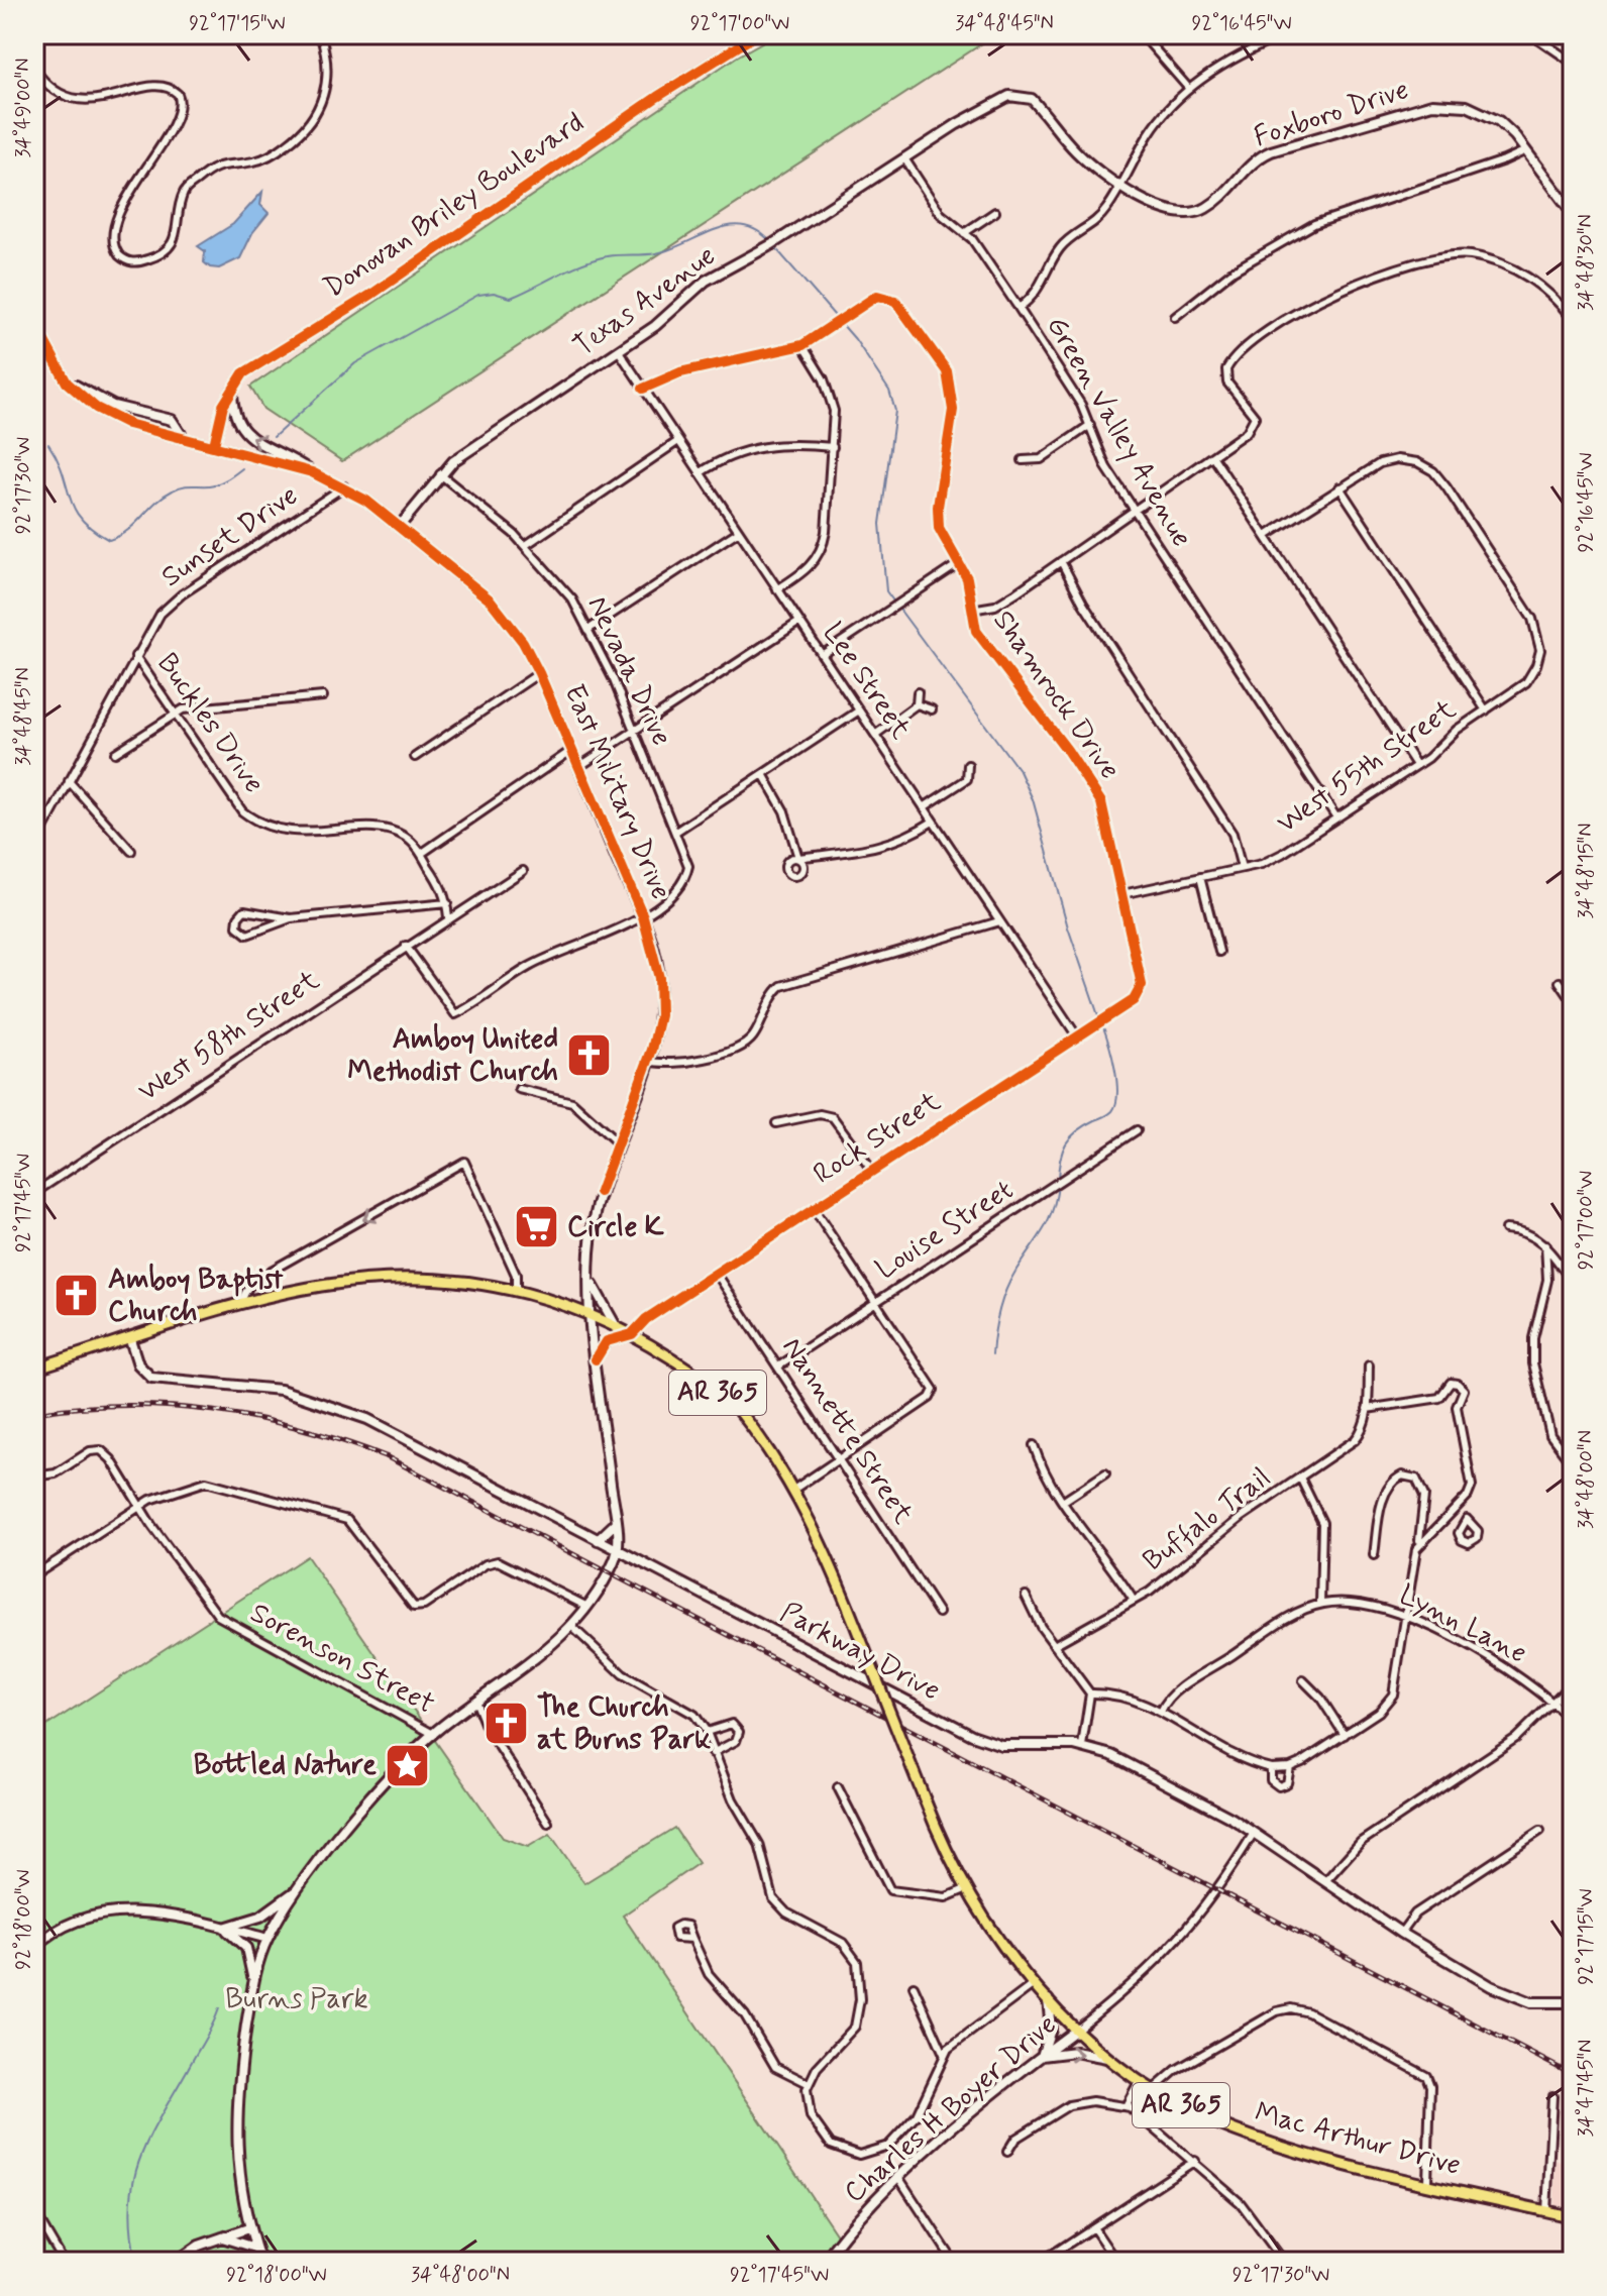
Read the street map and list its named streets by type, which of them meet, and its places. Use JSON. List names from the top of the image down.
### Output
{
  "streets": {
    "main road": ["AR 365", "Mac Arthur Drive"],
    "street": [
      "Foxboro Drive",
      "Donovan Briley Boulevard",
      "Texas Avenue",
      "Green Valley Avenue",
      "Sunset Drive",
      "Nevada Drive",
      "Lee Street",
      "Shamrock Drive",
      "Buckles Drive",
      "West 55th Street",
      "East Military Drive",
      "West 58th Street",
      "Rock Street",
      "Louise Street",
      "Nannette Street",
      "Buffalo Trail",
      "Lynn Lane",
      "Parkway Drive",
      "Sorenson Street",
      "Charles H Boyer Drive"
    ]
  },
  "crossings": [
    ["Foxboro Drive", "Texas Avenue"],
    ["Texas Avenue", "Green Valley Avenue"],
    ["Texas Avenue", "Nevada Drive"],
    ["Texas Avenue", "Lee Street"],
    ["Texas Avenue", "East Military Drive"],
    ["Green Valley Avenue", "West 55th Street"],
    ["Sunset Drive", "Buckles Drive"],
    ["Sunset Drive", "East Military Drive"],
    ["Nevada Drive", "East Military Drive"],
    ["Lee Street", "Shamrock Drive"],
    ["Lee Street", "Rock Street"],
    ["Shamrock Drive", "West 55th Street"],
    ["Shamrock Drive", "Rock Street"],
    ["East Military Drive", "AR 365"],
    ["East Military Drive", "Parkway Drive"],
    ["Rock Street", "AR 365"],
    ["Rock Street", "Nannette Street"],
    ["Louise Street", "Nannette Street"],
    ["AR 365", "Parkway Drive"],
    ["AR 365", "Mac Arthur Drive"],
    ["Charles H Boyer Drive", "Mac Arthur Drive"]
  ],
  "parks": ["Burns Park"],
  "places": {
    "church": ["Amboy United Methodist Church", "Amboy Baptist Church", "The Church at Burns Park"],
    "supermarket": ["Circle K"],
    "place": ["Bottled Nature"]
  },
  "coordinates": [
    "92°17'15\"W",
    "92°17'00\"W",
    "34°48'45\"N",
    "92°16'45\"W",
    "34°49'00\"N",
    "34°48'30\"N",
    "92°17'30\"W",
    "34°48'15\"N",
    "92°17'45\"W",
    "34°48'00\"N",
    "92°18'00\"W",
    "34°47'45\"N"
  ]
}
